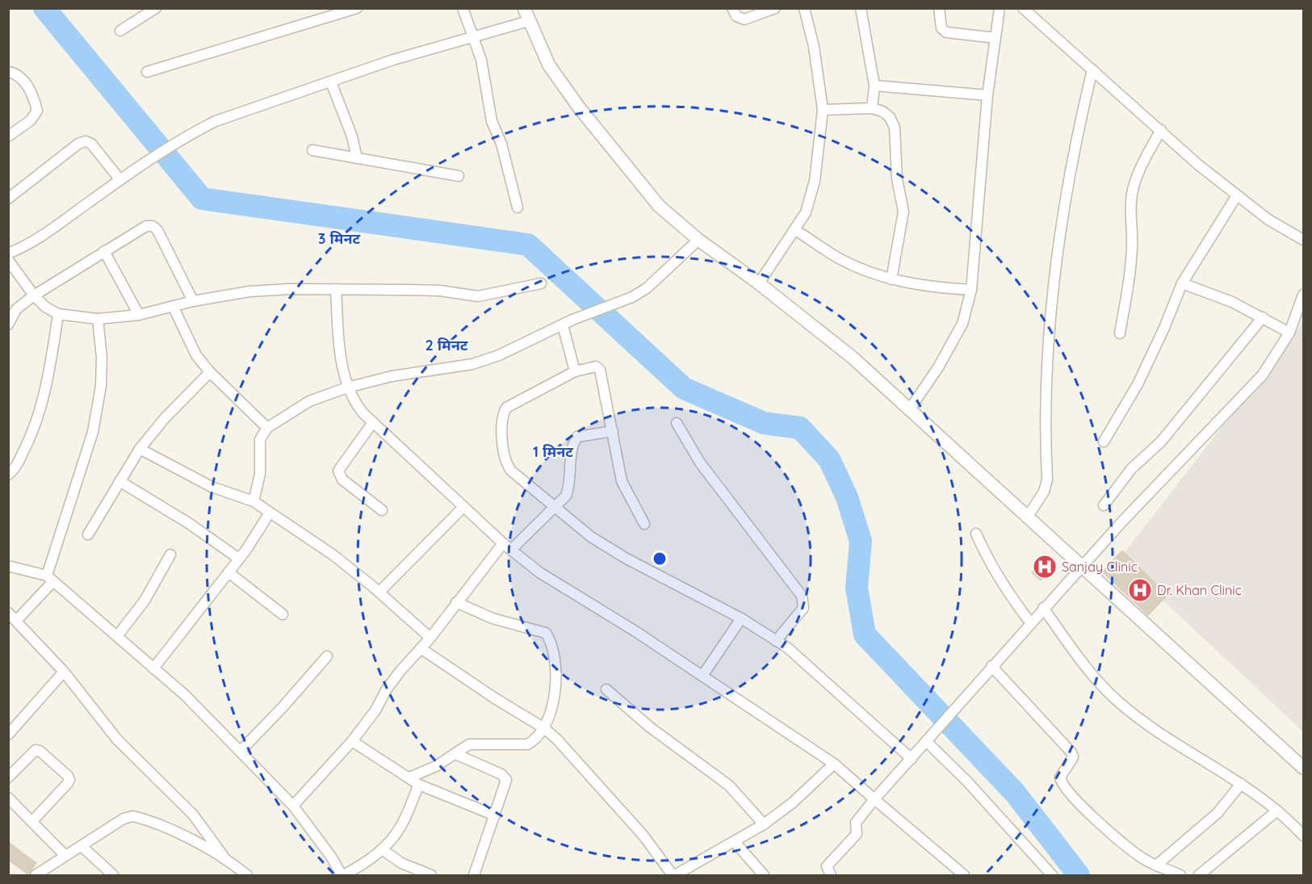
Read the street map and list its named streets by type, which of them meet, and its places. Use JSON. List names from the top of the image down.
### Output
{
  "places": {
    "hospital": ["Sanjay Clinic", "Dr. Khan Clinic"]
  },
  "rings": ["3 मिनट", "2 मिनट", "1 मिनट"]
}
